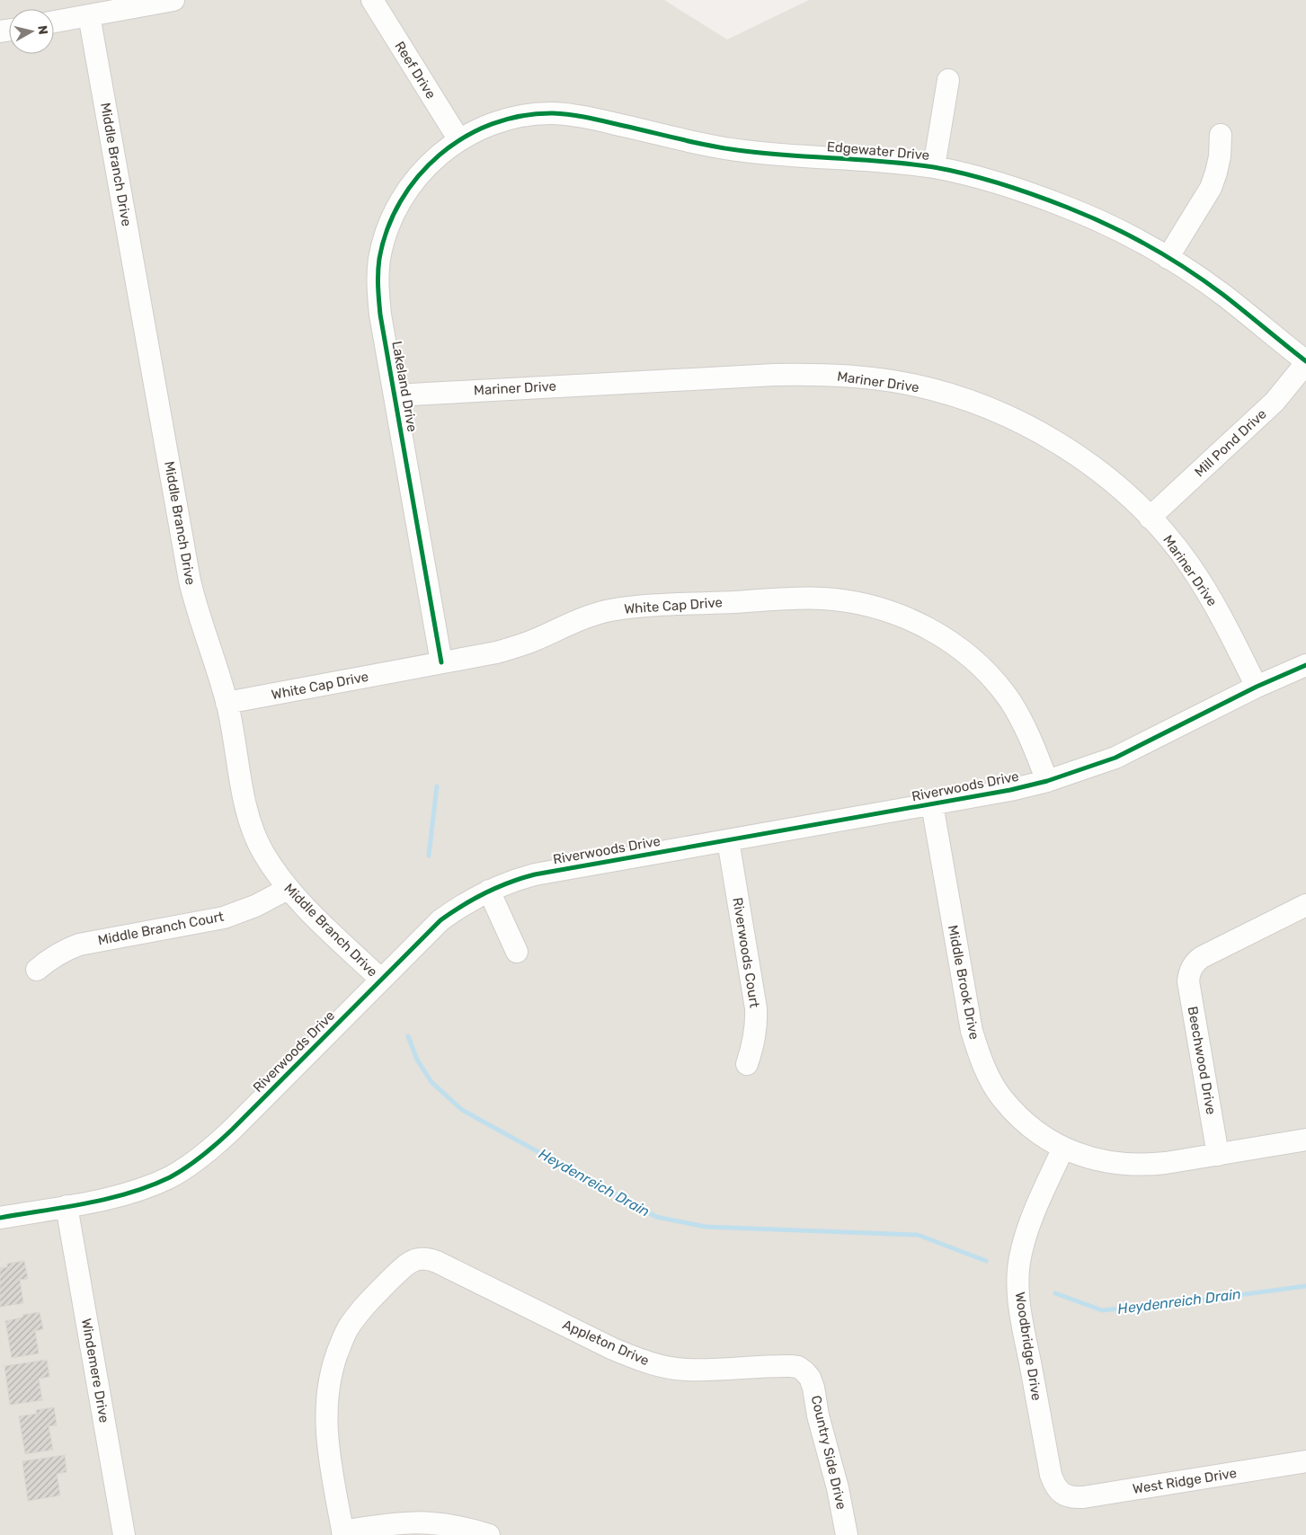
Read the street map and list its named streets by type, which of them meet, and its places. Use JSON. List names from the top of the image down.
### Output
{
  "streets": {
    "street": [
      "Reef Drive",
      "Edgewater Drive",
      "Middle Branch Drive",
      "Mariner Drive",
      "Lakeland Drive",
      "Mill Pond Drive",
      "White Cap Drive",
      "Riverwoods Drive",
      "Middle Branch Court",
      "Riverwoods Court",
      "Middle Brook Drive",
      "Beechwood Drive",
      "Appleton Drive",
      "Woodbridge Drive",
      "Windemere Drive",
      "Country Side Drive",
      "West Ridge Drive"
    ]
  },
  "crossings": [
    ["Reef Drive", "Edgewater Drive"],
    ["Reef Drive", "Lakeland Drive"],
    ["Edgewater Drive", "Lakeland Drive"],
    ["Edgewater Drive", "Mill Pond Drive"],
    ["Middle Branch Drive", "White Cap Drive"],
    ["Middle Branch Drive", "Riverwoods Drive"],
    ["Middle Branch Drive", "Middle Branch Court"],
    ["Mariner Drive", "Lakeland Drive"],
    ["Mariner Drive", "Mill Pond Drive"],
    ["Mariner Drive", "Riverwoods Drive"],
    ["Lakeland Drive", "White Cap Drive"],
    ["White Cap Drive", "Riverwoods Drive"],
    ["Riverwoods Drive", "Riverwoods Court"],
    ["Riverwoods Drive", "Middle Brook Drive"],
    ["Riverwoods Drive", "Windemere Drive"],
    ["Middle Brook Drive", "Beechwood Drive"],
    ["Middle Brook Drive", "Woodbridge Drive"],
    ["Appleton Drive", "Country Side Drive"],
    ["Woodbridge Drive", "West Ridge Drive"]
  ],
  "water": ["Heydenreich Drain"],
  "north": "right"
}
